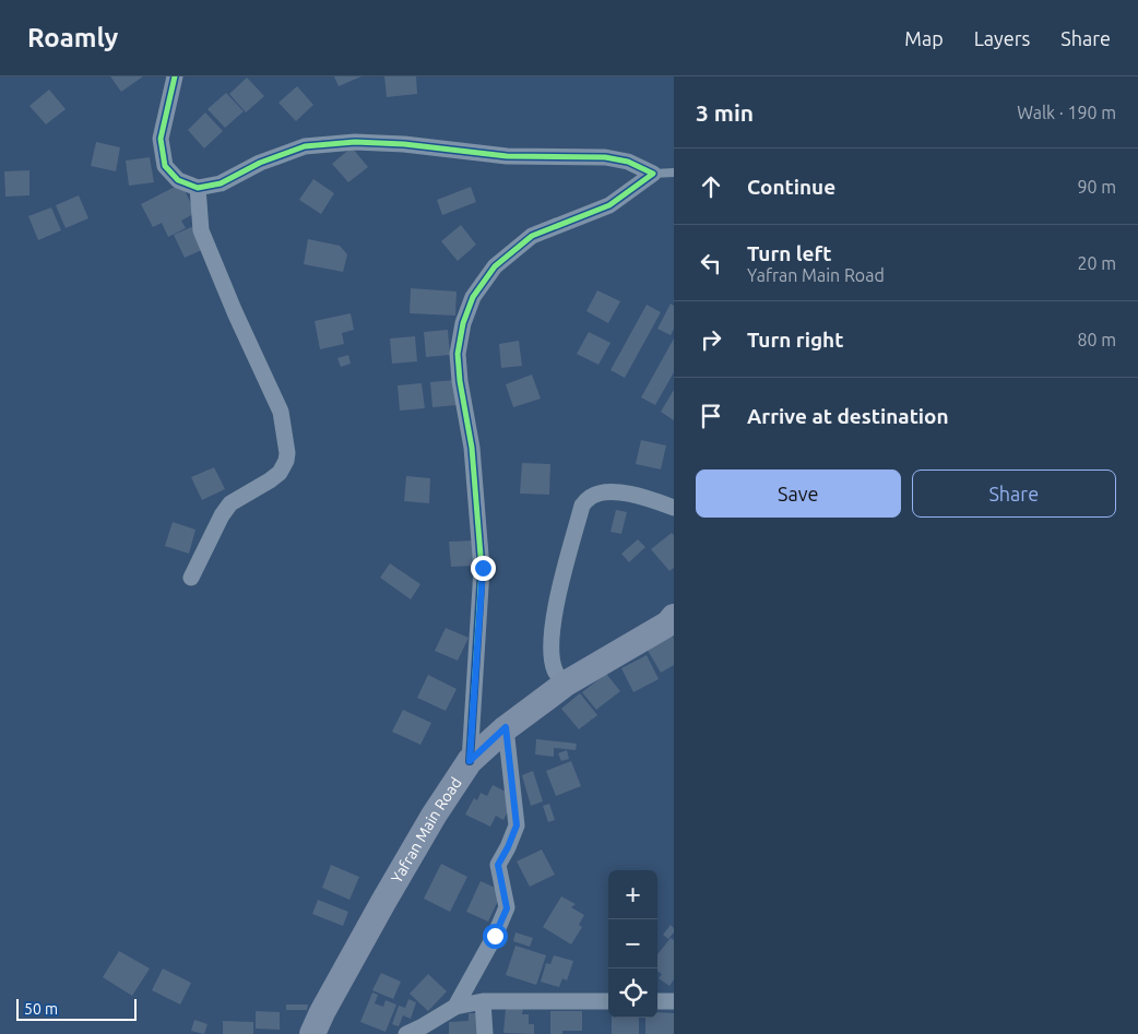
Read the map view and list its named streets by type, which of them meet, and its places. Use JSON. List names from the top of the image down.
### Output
{
  "streets": {
    "main road": ["Yafran Main Road"]
  },
  "scale_bar": "50 m",
  "page": {
    "header": "Roamly",
    "nav": ["Map", "Layers", "Share"],
    "heading": ["3 min", "Walk · 190 m"],
    "list": [
      ["Continue", "90 m"],
      ["Turn left", "Yafran Main Road", "20 m"],
      ["Turn right", "80 m"],
      "Arrive at destination"
    ],
    "buttons": ["Save", "Share"],
    "map_buttons": ["+", "−"],
    "scale": "50 m"
  }
}
